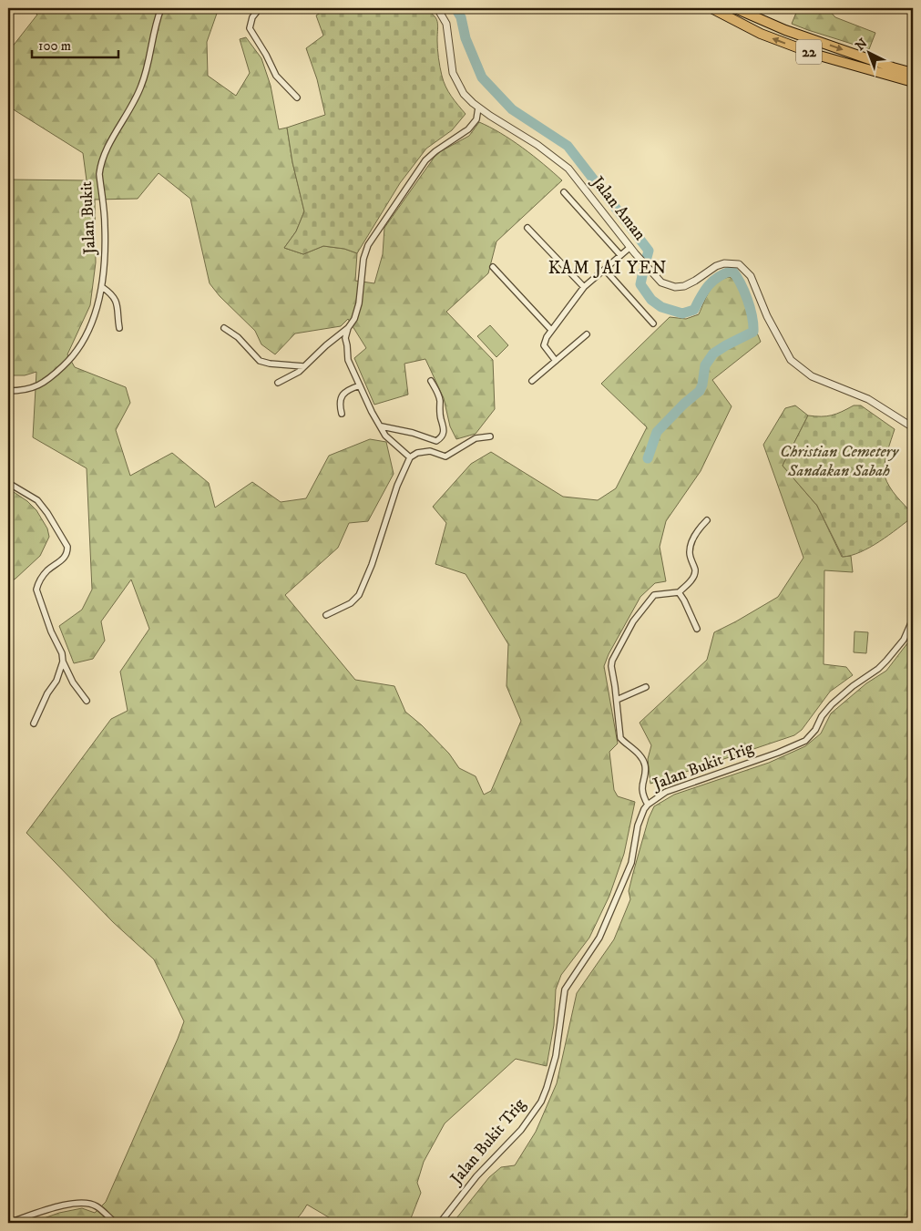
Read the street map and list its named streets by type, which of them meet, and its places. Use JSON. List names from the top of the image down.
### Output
{
  "streets": {
    "highway": ["22"],
    "street": ["Jalan Aman", "Jalan Bukit", "Jalan Bukit Trig"]
  },
  "districts": ["KAM JAI YEN"],
  "parks": ["Christian Cemetery Sandakan Sabah"],
  "scale_bar": "100 m",
  "north": "top left"
}
